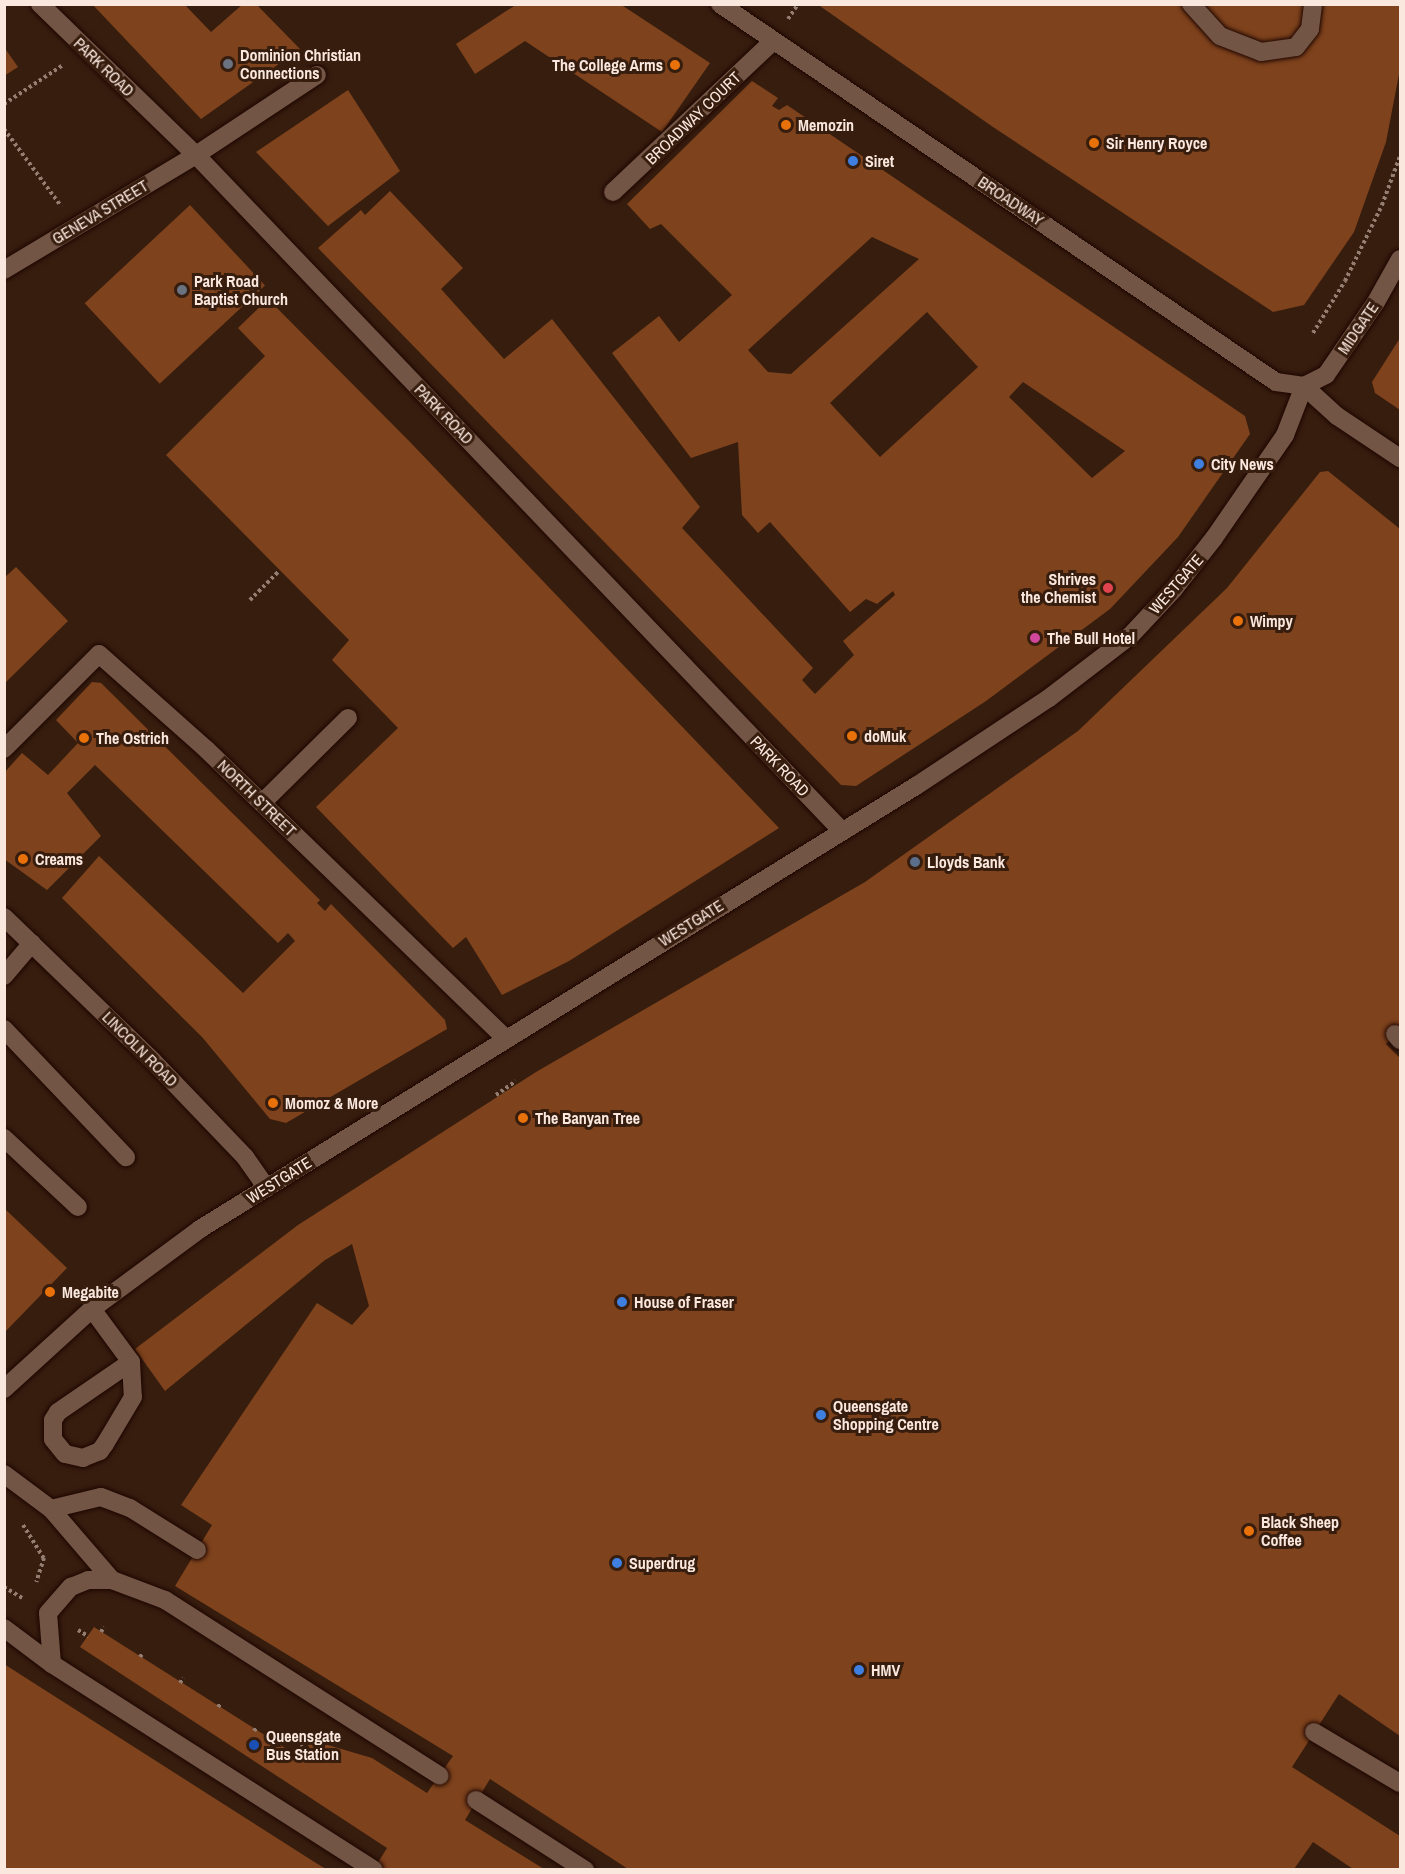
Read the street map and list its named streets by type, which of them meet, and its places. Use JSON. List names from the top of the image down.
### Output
{
  "streets": {
    "street": [
      "PARK ROAD",
      "BROADWAY COURT",
      "BROADWAY",
      "GENEVA STREET",
      "MIDGATE",
      "WESTGATE",
      "NORTH STREET",
      "LINCOLN ROAD"
    ]
  },
  "crossings": [
    ["PARK ROAD", "GENEVA STREET"],
    ["PARK ROAD", "WESTGATE"],
    ["BROADWAY COURT", "BROADWAY"],
    ["BROADWAY", "MIDGATE"],
    ["BROADWAY", "WESTGATE"],
    ["MIDGATE", "WESTGATE"],
    ["WESTGATE", "NORTH STREET"],
    ["WESTGATE", "LINCOLN ROAD"]
  ],
  "places": [
    "Dominion Christian Connections",
    "The College Arms",
    "Memozin",
    "Sir Henry Royce",
    "Siret",
    "Park Road Baptist Church",
    "City News",
    "Shrives the Chemist",
    "Wimpy",
    "The Bull Hotel",
    "doMuk",
    "The Ostrich",
    "Creams",
    "Lloyds Bank",
    "Momoz & More",
    "The Banyan Tree",
    "Megabite",
    "House of Fraser",
    "Queensgate Shopping Centre",
    "Black Sheep Coffee",
    "Superdrug",
    "HMV",
    "Queensgate Bus Station"
  ]
}
